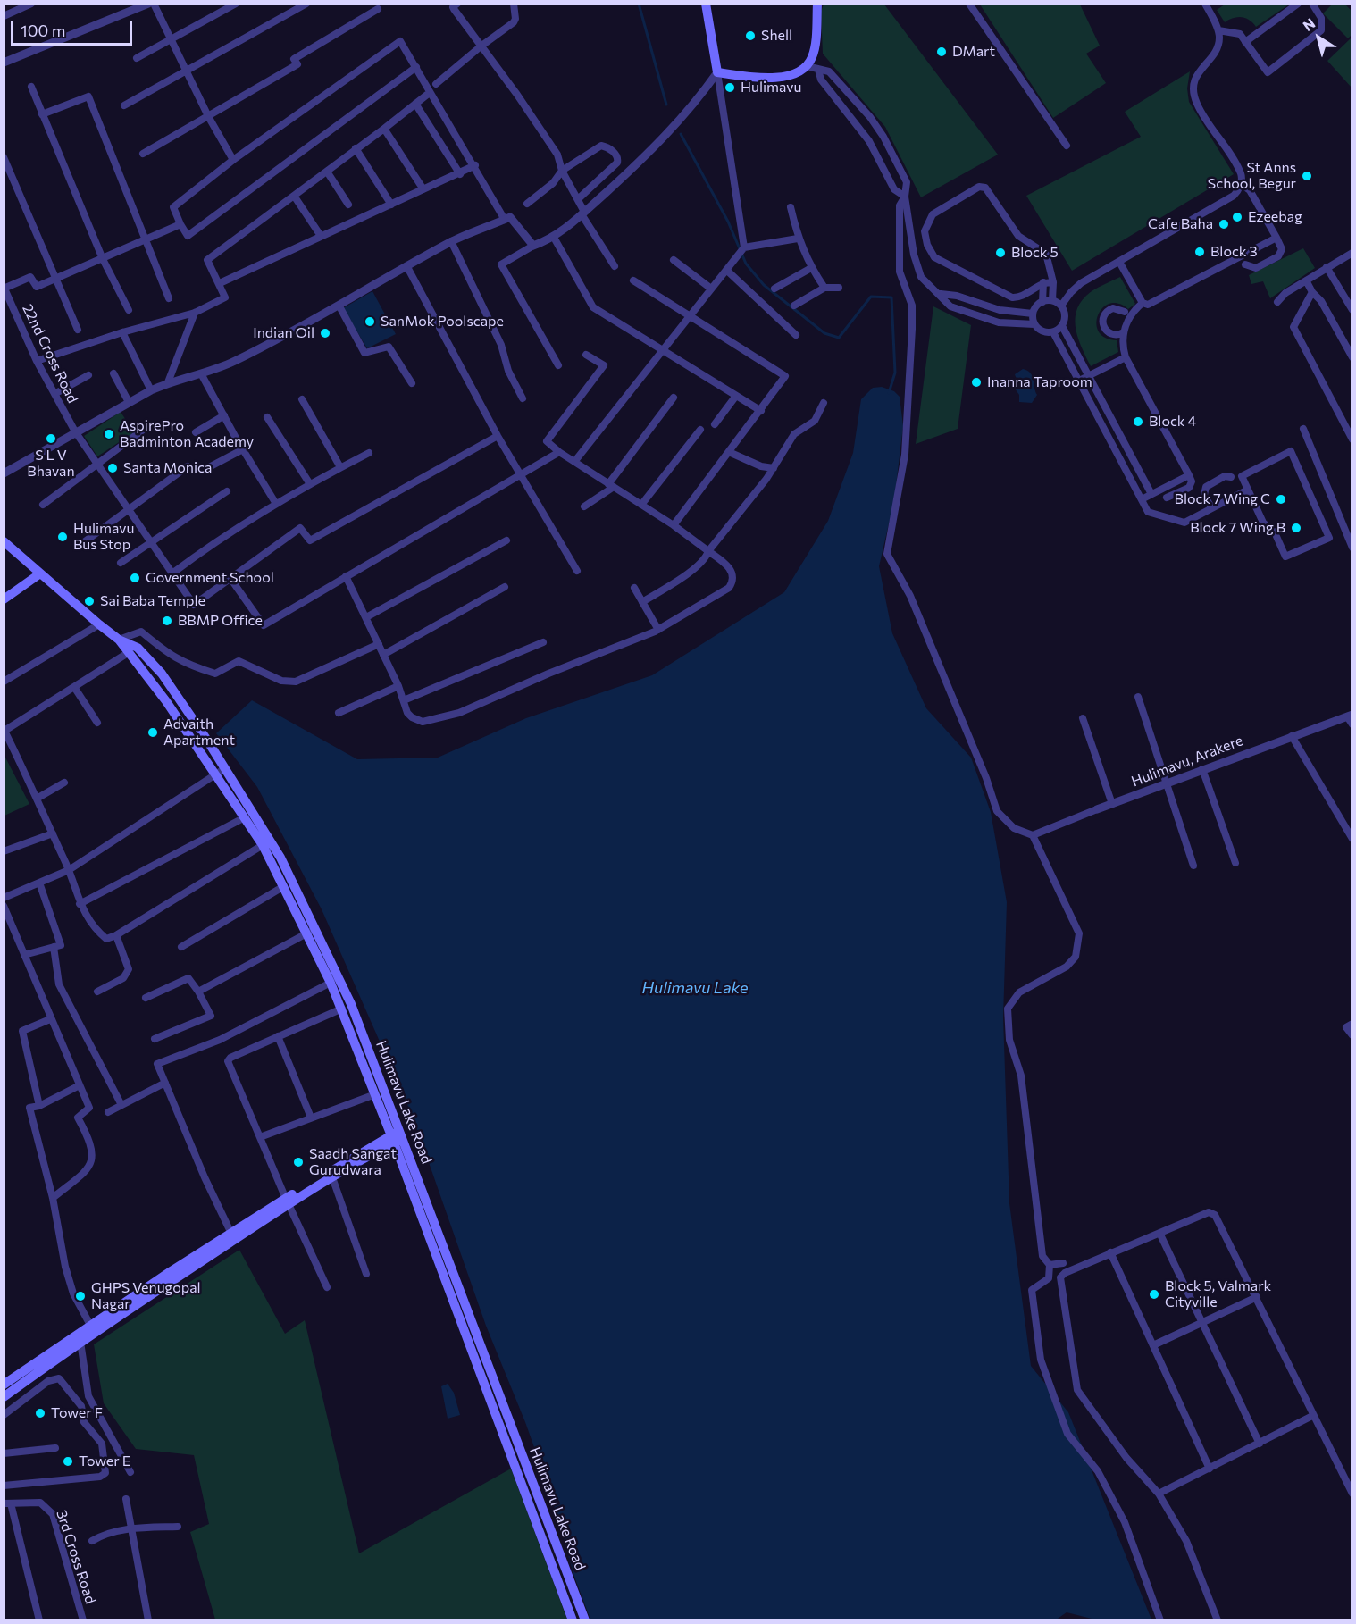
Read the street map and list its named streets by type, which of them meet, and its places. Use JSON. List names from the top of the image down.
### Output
{
  "streets": {
    "main road": ["Hulimavu Lake Road"],
    "street": ["22nd Cross Road", "Hulimavu, Arakere", "3rd Cross Road"]
  },
  "water": ["Hulimavu Lake"],
  "places": [
    "Shell",
    "DMart",
    "Hulimavu",
    "St Anns School, Begur",
    "Ezeebag",
    "Cafe Baha",
    "Block 3",
    "Block 5",
    "SanMok Poolscape",
    "Indian Oil",
    "Inanna Taproom",
    "Block 4",
    "AspirePro Badminton Academy",
    "S L V Bhavan",
    "Santa Monica",
    "Block 7 Wing C",
    "Block 7 Wing B",
    "Hulimavu Bus Stop",
    "Government School",
    "Sai Baba Temple",
    "BBMP Office",
    "Advaith Apartment",
    "Saadh Sangat Gurudwara",
    "Block 5, Valmark Cityville",
    "GHPS Venugopal Nagar",
    "Tower F",
    "Tower E"
  ],
  "scale_bar": "100 m",
  "north": "top left"
}
